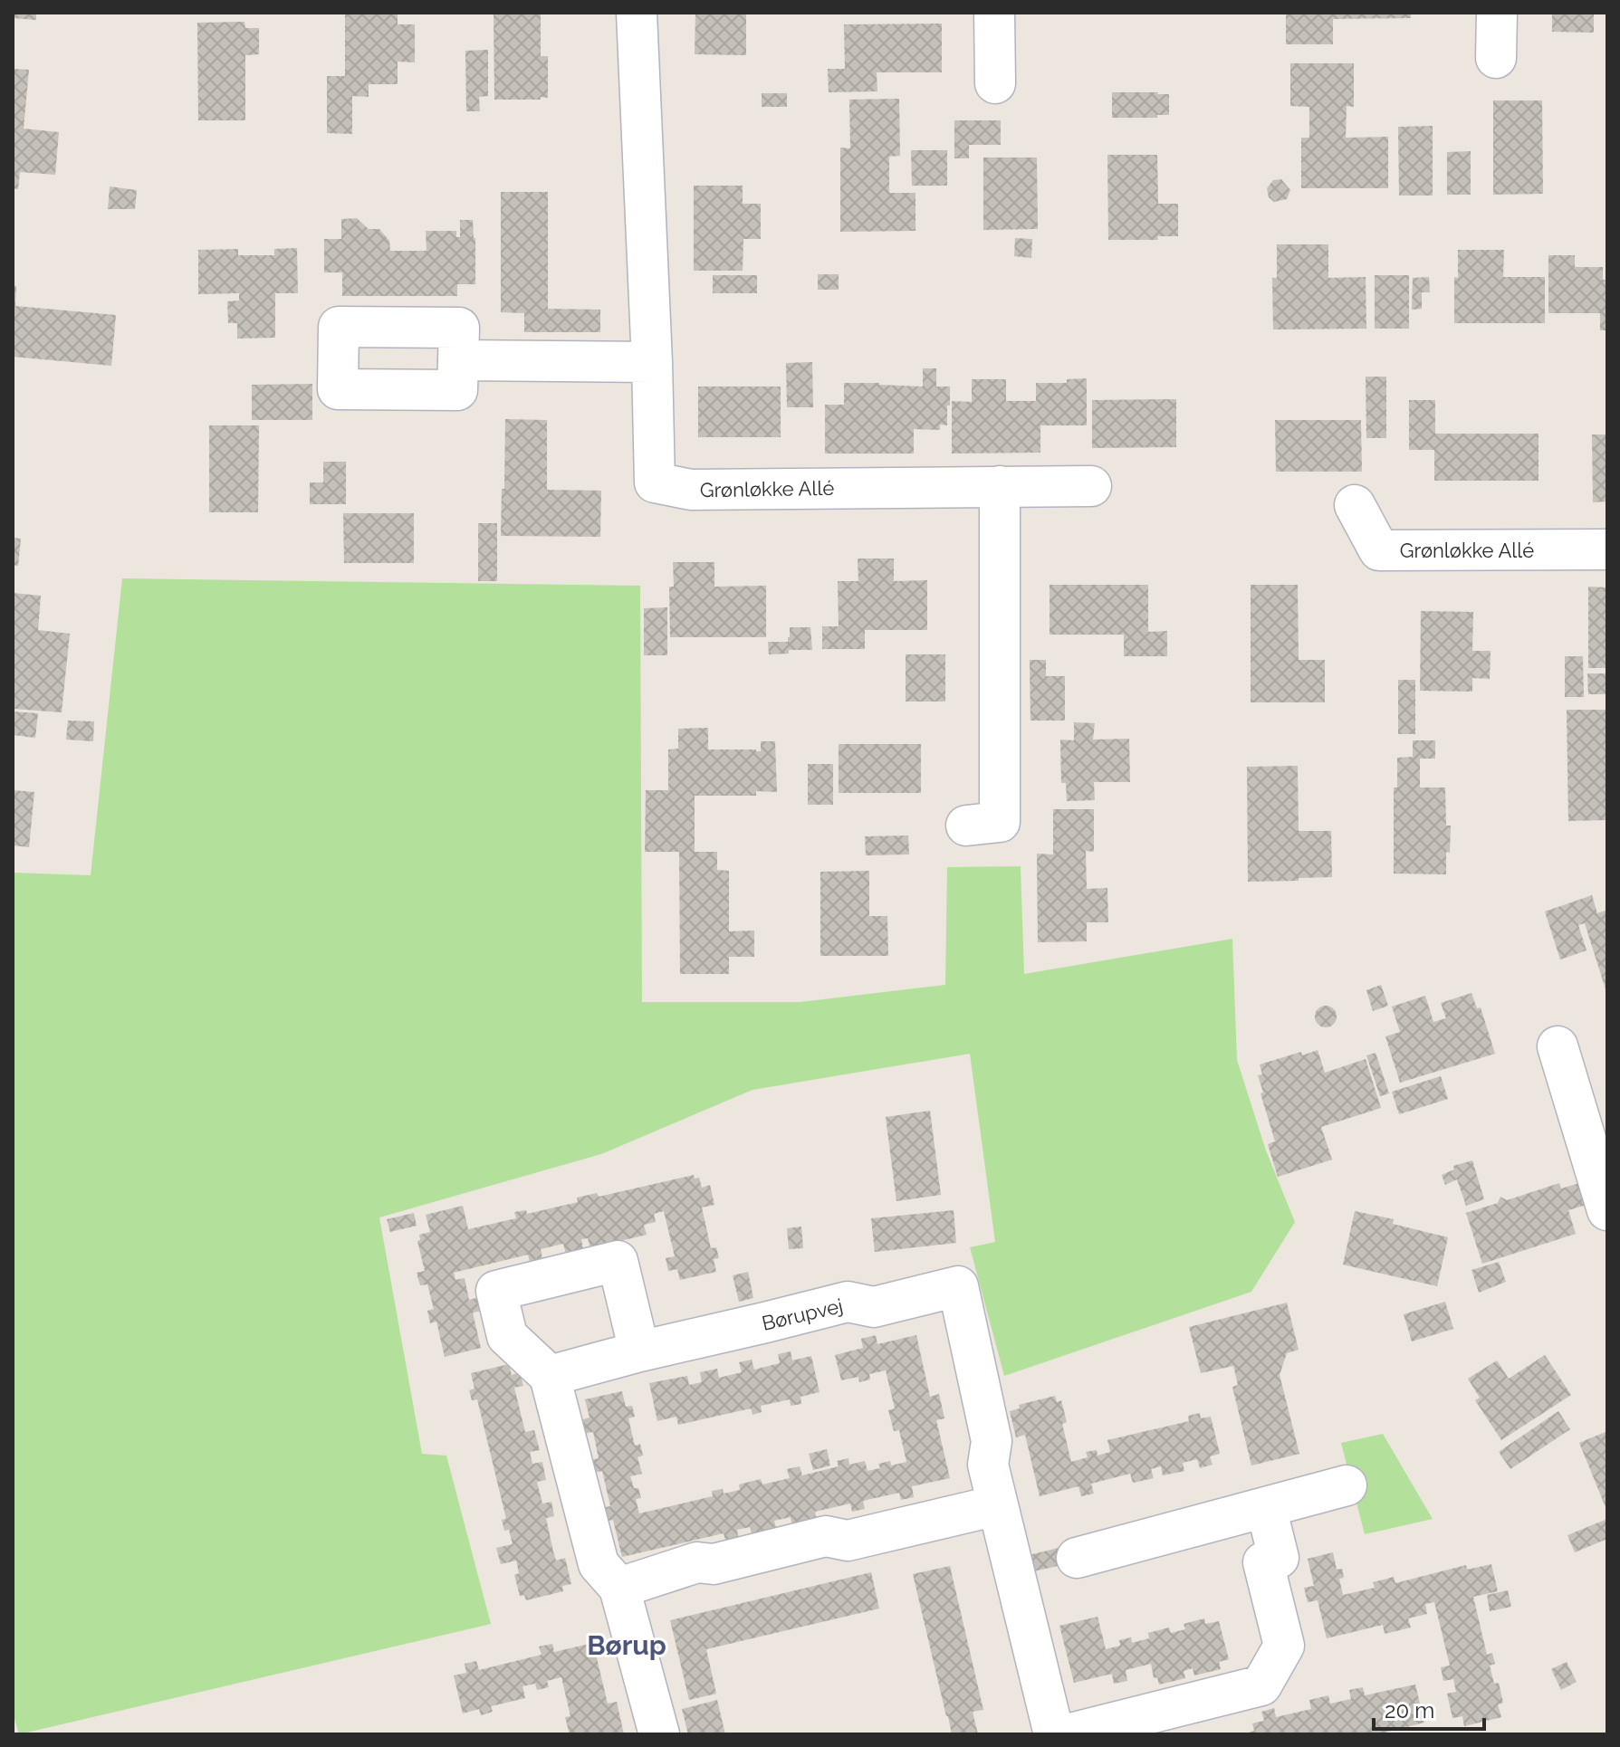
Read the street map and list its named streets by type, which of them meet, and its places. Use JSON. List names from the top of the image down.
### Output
{
  "streets": {
    "street": ["Grønløkke Allé", "Børupvej"]
  },
  "districts": ["Børup"],
  "scale_bar": "20 m"
}
